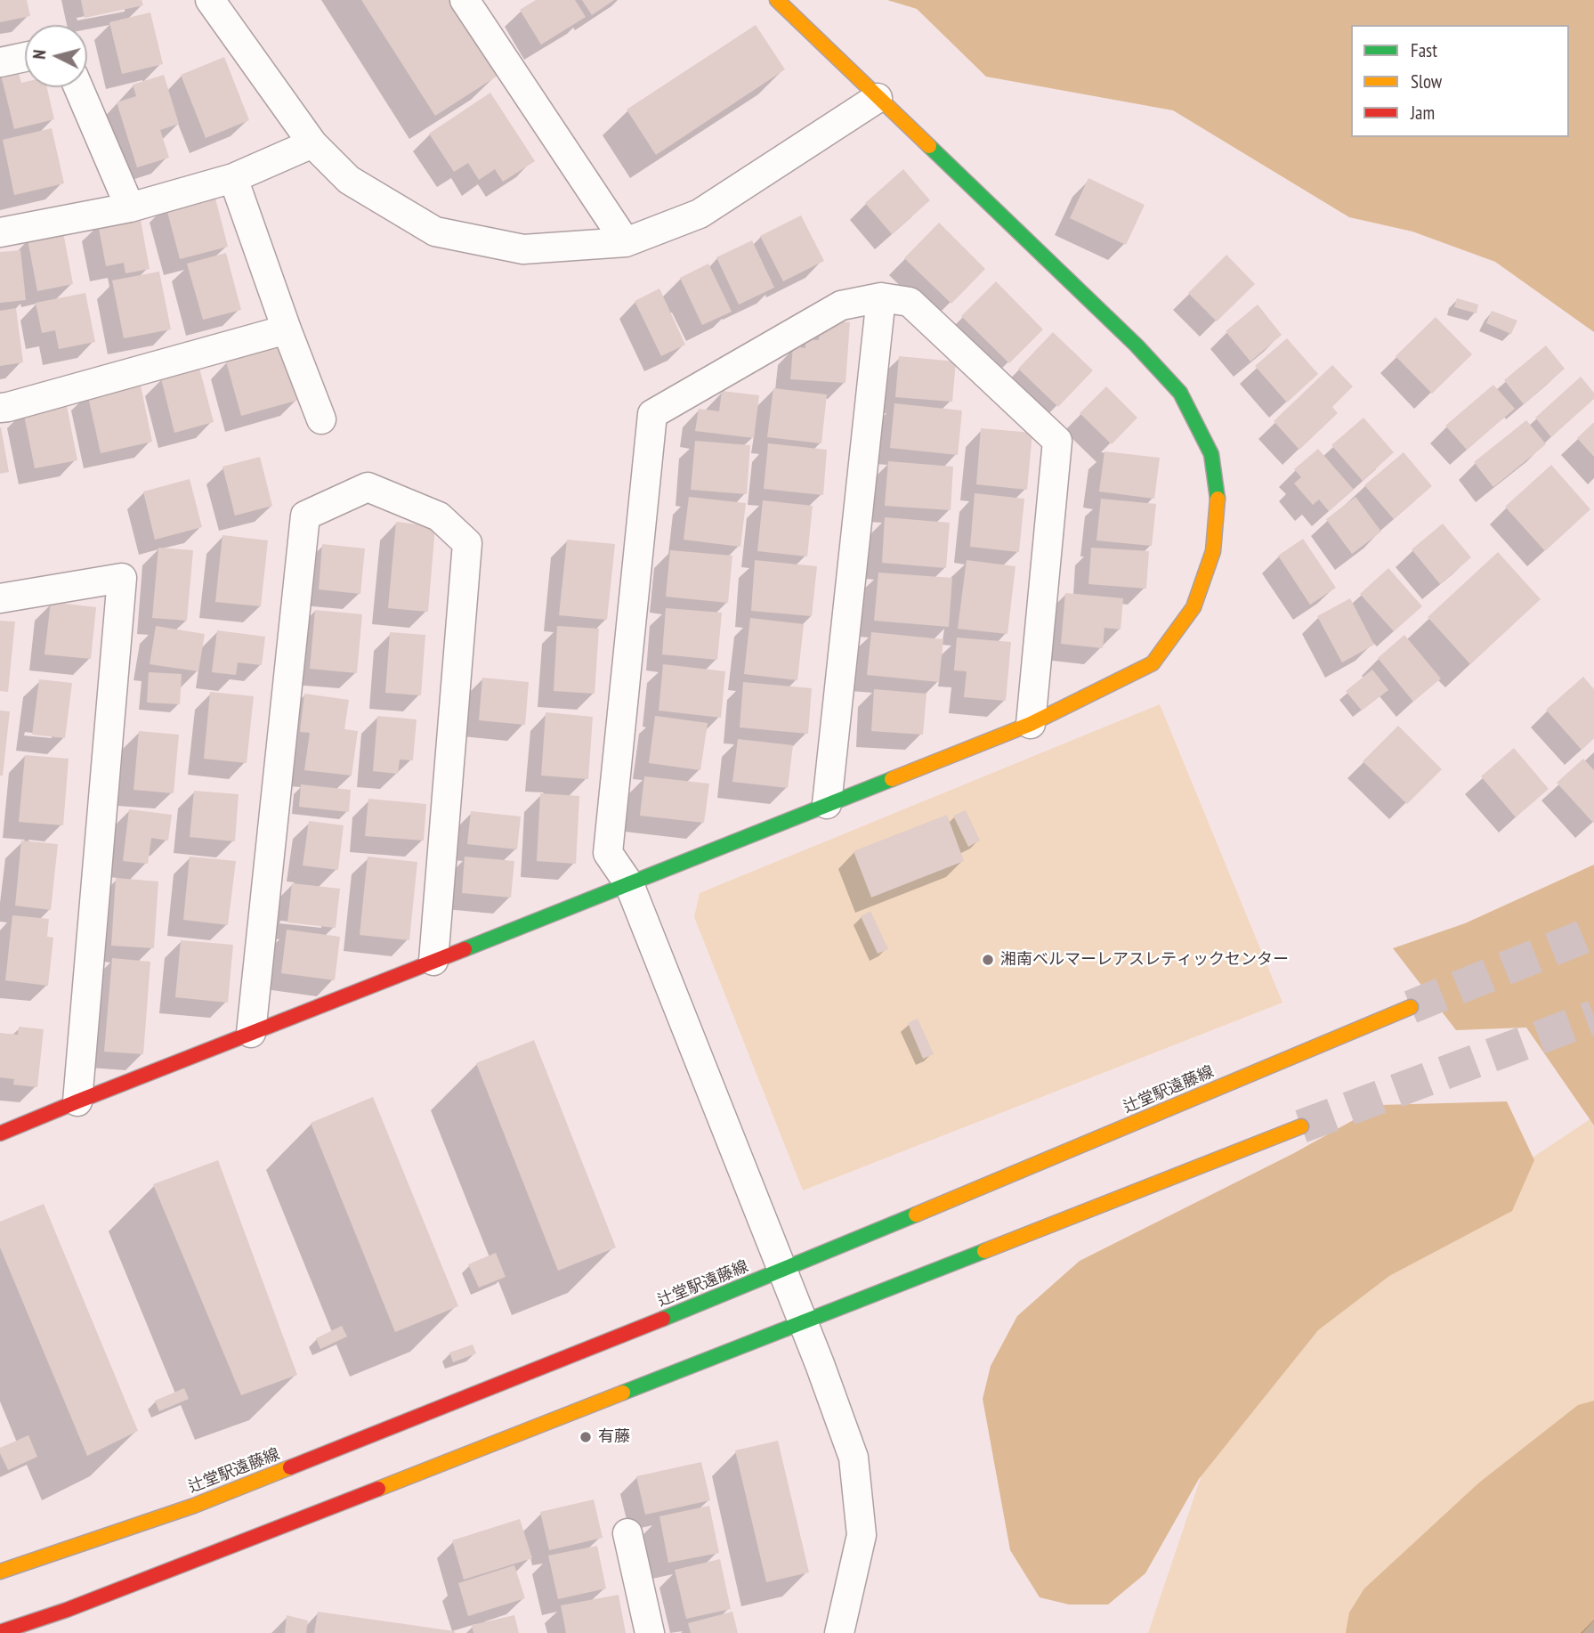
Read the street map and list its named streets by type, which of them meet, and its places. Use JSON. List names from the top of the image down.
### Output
{
  "streets": {
    "street": ["辻堂駅遠藤線"]
  },
  "places": ["湘南ベルマーレアスレティックセンター", "有藤"],
  "legend": ["Fast", "Slow", "Jam"],
  "north": "left"
}
